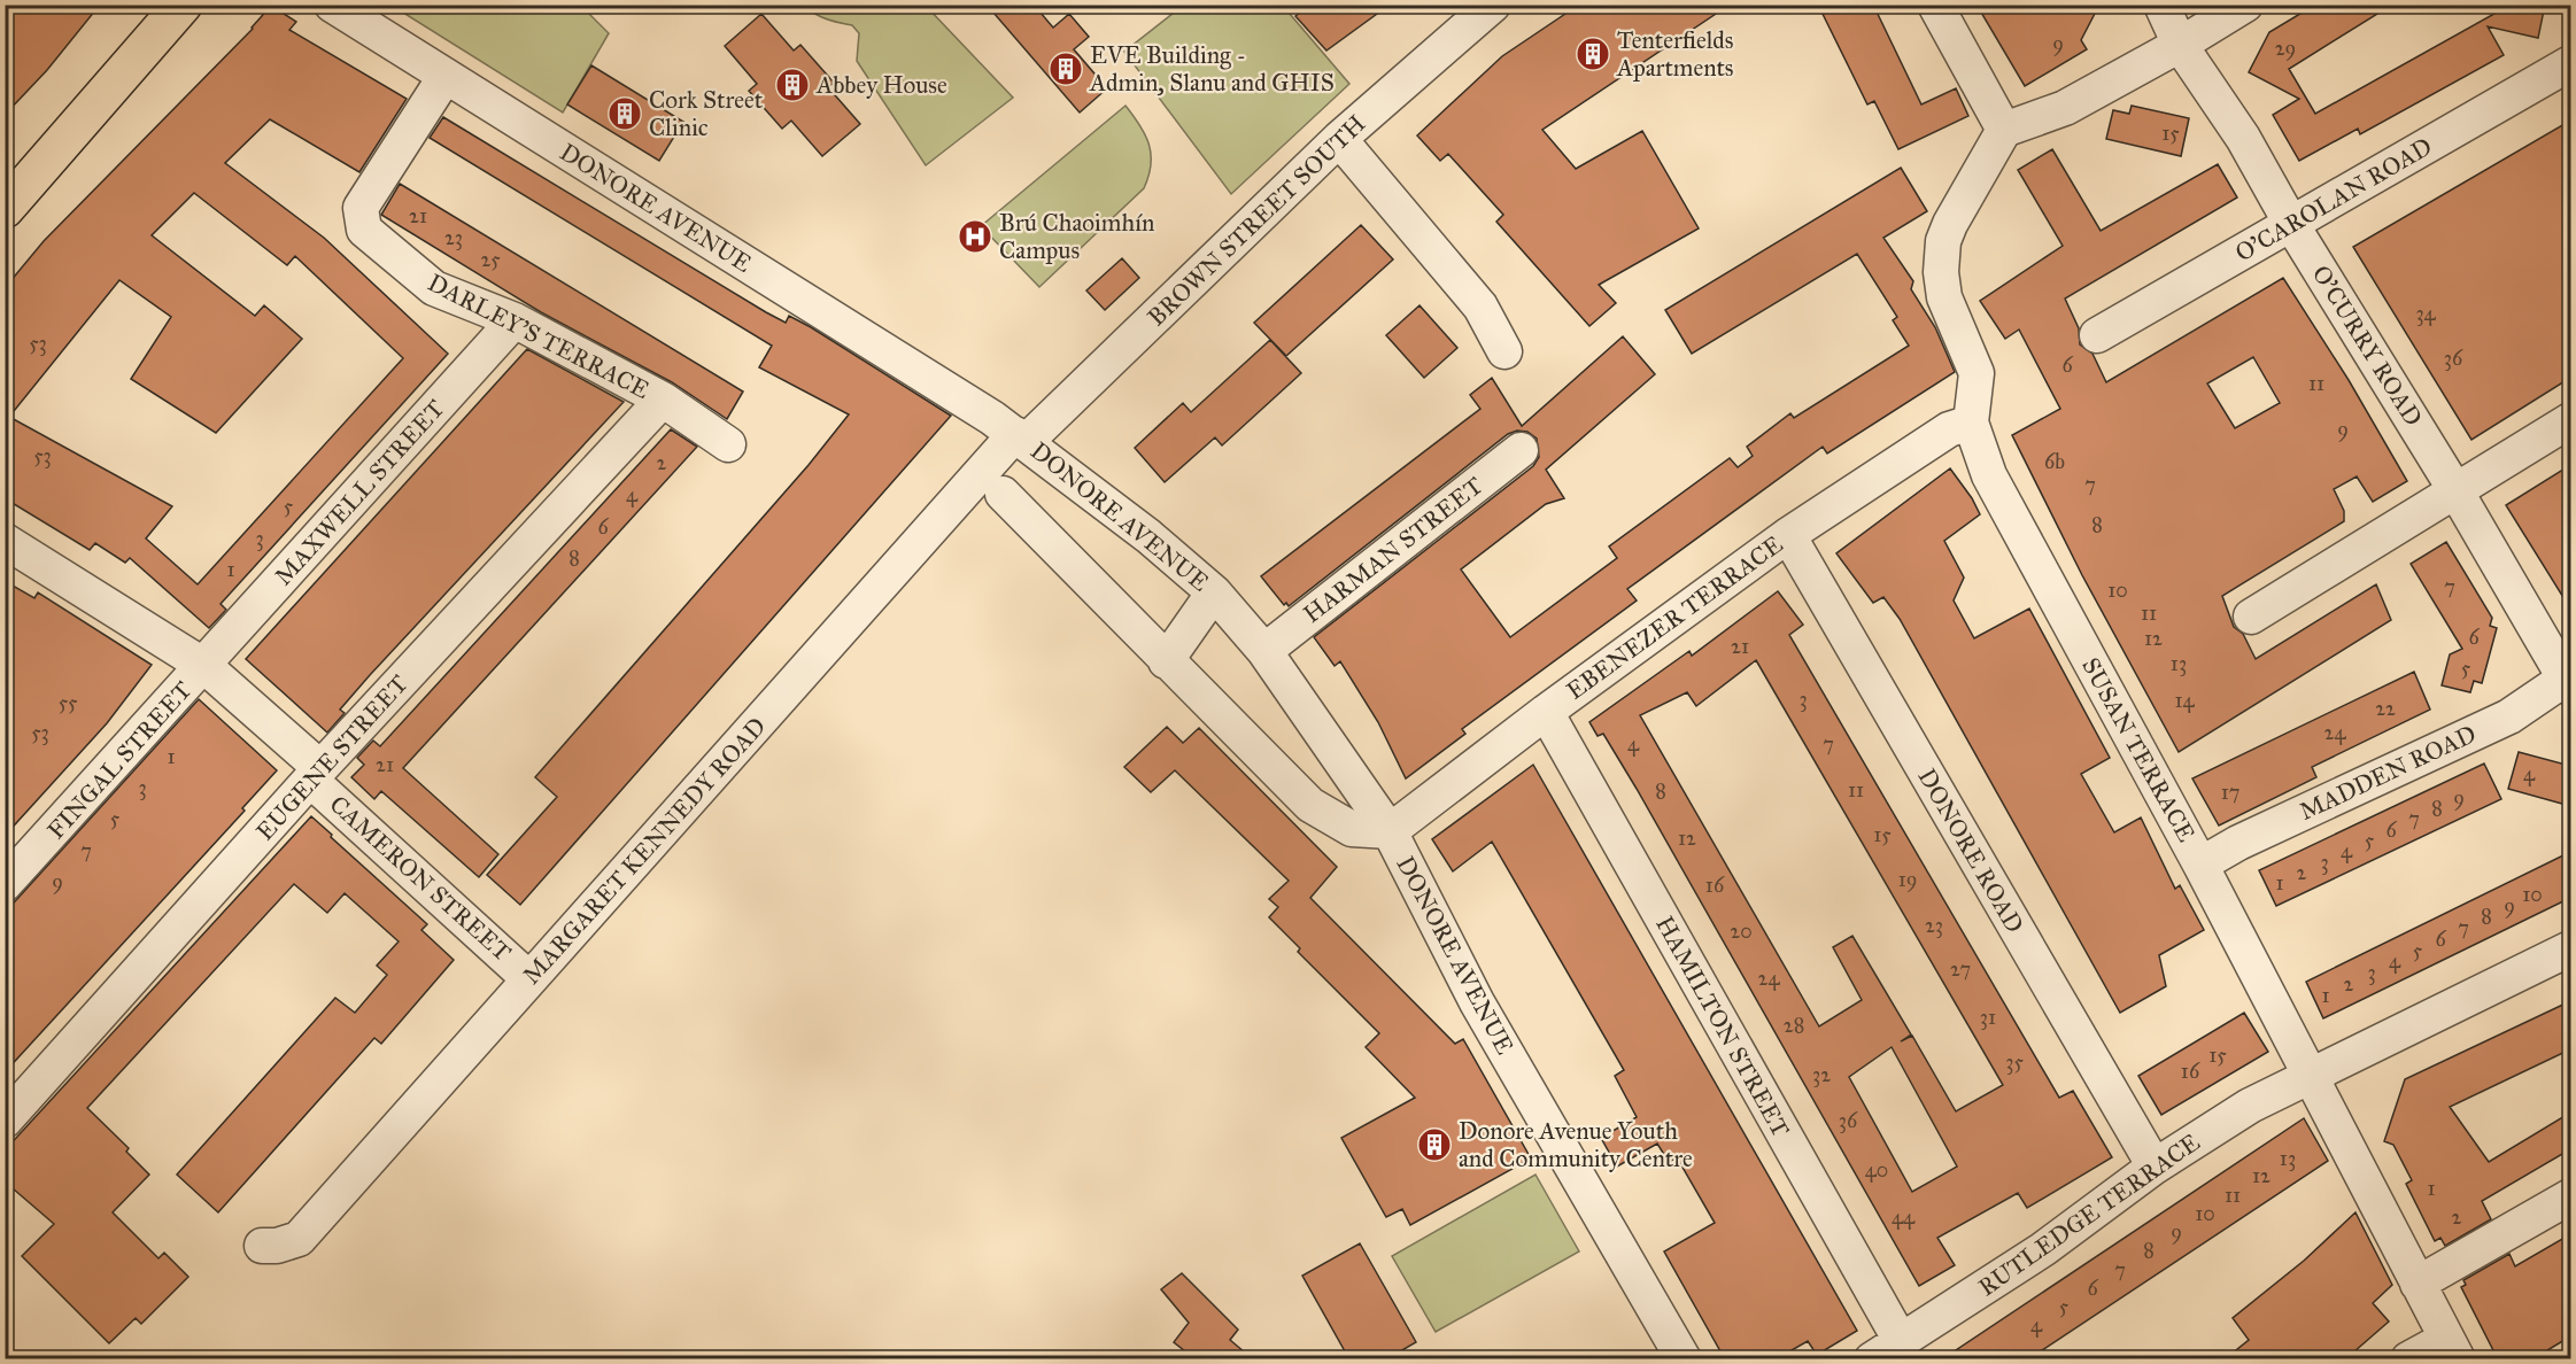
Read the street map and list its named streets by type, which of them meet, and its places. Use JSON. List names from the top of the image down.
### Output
{
  "streets": {
    "street": [
      "O'CAROLAN ROAD",
      "DONORE AVENUE",
      "BROWN STREET SOUTH",
      "DARLEY'S TERRACE",
      "O'CURRY ROAD",
      "MAXWELL STREET",
      "HARMAN STREET",
      "EBENEZER TERRACE",
      "SUSAN TERRACE",
      "EUGENE STREET",
      "FINGAL STREET",
      "MADDEN ROAD",
      "MARGARET KENNEDY ROAD",
      "DONORE ROAD",
      "CAMERON STREET",
      "HAMILTON STREET",
      "RUTLEDGE TERRACE"
    ]
  },
  "crossings": [
    ["O'CAROLAN ROAD", "O'CURRY ROAD"],
    ["DONORE AVENUE", "BROWN STREET SOUTH"],
    ["DONORE AVENUE", "DARLEY'S TERRACE"],
    ["DONORE AVENUE", "HARMAN STREET"],
    ["DONORE AVENUE", "EBENEZER TERRACE"],
    ["DONORE AVENUE", "MARGARET KENNEDY ROAD"],
    ["BROWN STREET SOUTH", "MARGARET KENNEDY ROAD"],
    ["DARLEY'S TERRACE", "MAXWELL STREET"],
    ["DARLEY'S TERRACE", "EUGENE STREET"],
    ["O'CURRY ROAD", "MADDEN ROAD"],
    ["MAXWELL STREET", "FINGAL STREET"],
    ["MAXWELL STREET", "CAMERON STREET"],
    ["EBENEZER TERRACE", "SUSAN TERRACE"],
    ["EBENEZER TERRACE", "DONORE ROAD"],
    ["EBENEZER TERRACE", "HAMILTON STREET"],
    ["SUSAN TERRACE", "MADDEN ROAD"],
    ["SUSAN TERRACE", "RUTLEDGE TERRACE"],
    ["EUGENE STREET", "CAMERON STREET"],
    ["FINGAL STREET", "CAMERON STREET"],
    ["MARGARET KENNEDY ROAD", "CAMERON STREET"],
    ["DONORE ROAD", "RUTLEDGE TERRACE"],
    ["HAMILTON STREET", "RUTLEDGE TERRACE"]
  ],
  "places": {
    "building": [
      "Tenterfields Apartments",
      "EVE Building - Admin, Slanu and GHIS",
      "Abbey House",
      "Cork Street Clinic",
      "Donore Avenue Youth and Community Centre"
    ],
    "hospital": ["Brú Chaoimhín Campus"]
  },
  "house_numbers": [
    "9",
    "29",
    "15",
    "21",
    "23",
    "25",
    "34",
    "53",
    "36",
    "6",
    "11",
    "9",
    "53",
    "6b",
    "2",
    "7",
    "4",
    "5",
    "8",
    "6",
    "3",
    "8",
    "1",
    "7",
    "10",
    "11",
    "6",
    "12",
    "21",
    "13",
    "5",
    "3",
    "14",
    "55",
    "22",
    "53",
    "24",
    "4",
    "7",
    "1",
    "21",
    "4",
    "3",
    "11",
    "8",
    "17",
    "9",
    "8",
    "5",
    "7",
    "6",
    "15",
    "12",
    "5",
    "7",
    "4",
    "3",
    "2",
    "19",
    "9",
    "1",
    "16",
    "10",
    "9",
    "8",
    "23",
    "7",
    "20",
    "6",
    "5",
    "4",
    "27",
    "3",
    "24",
    "2",
    "1",
    "31",
    "28",
    "15",
    "35",
    "16",
    "32",
    "36",
    "13",
    "40",
    "12",
    "1",
    "11",
    "10",
    "44",
    "2",
    "9",
    "8",
    "7",
    "6",
    "5",
    "4"
  ]
}
